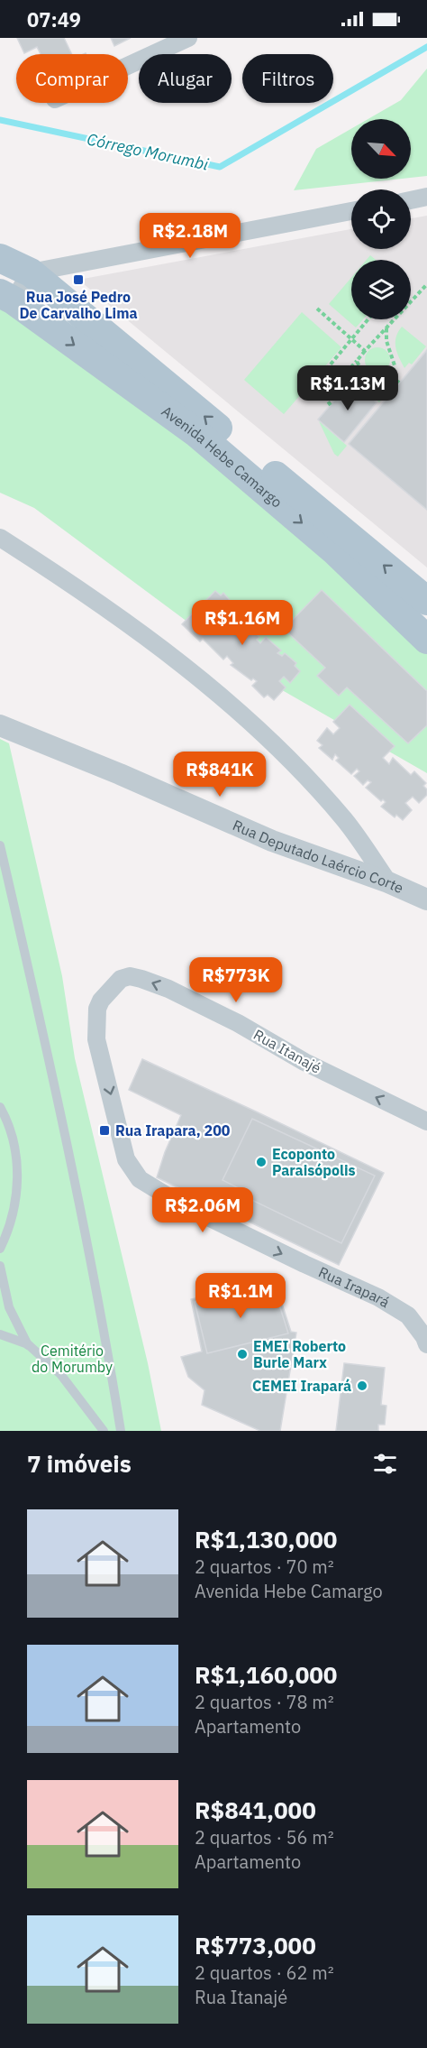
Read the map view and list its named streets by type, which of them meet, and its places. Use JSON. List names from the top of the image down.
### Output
{
  "streets": {
    "main road": ["Avenida Hebe Camargo"],
    "street": ["Rua Deputado Laércio Corte", "Rua Itanajé", "Rua Irapará"]
  },
  "crossings": [
    ["Rua Itanajé", "Rua Irapará"]
  ],
  "one_way": ["Rua Itanajé", "Rua Irapará"],
  "water": ["Córrego Morumbi"],
  "parks": ["Cemitério do Morumby"],
  "places": {
    "transit": ["Rua José Pedro De Carvalho Lima", "Rua Irapara, 200"],
    "other": ["Ecoponto Paraisópolis", "EMEI Roberto Burle Marx", "CEMEI Irapará"]
  },
  "north": "bottom right",
  "page": {
    "status": "07:49",
    "chip": ["Comprar", "Alugar", "Filtros"],
    "price": [
      "R$2.18M",
      "R$1.13M",
      "R$1.16M",
      "R$841K",
      "R$773K",
      "R$2.06M",
      "R$1.1M"
    ],
    "heading": "7 imóveis",
    "list": [
      {
        "name": "R$1,130,000",
        "note": "2 quartos · 70 m² · Avenida Hebe Camargo"
      },
      {
        "name": "R$1,160,000",
        "note": "2 quartos · 78 m² · Apartamento"
      },
      {
        "name": "R$841,000",
        "note": "2 quartos · 56 m² · Apartamento"
      },
      {
        "name": "R$773,000",
        "note": "2 quartos · 62 m² · Rua Itanajé"
      }
    ]
  }
}
